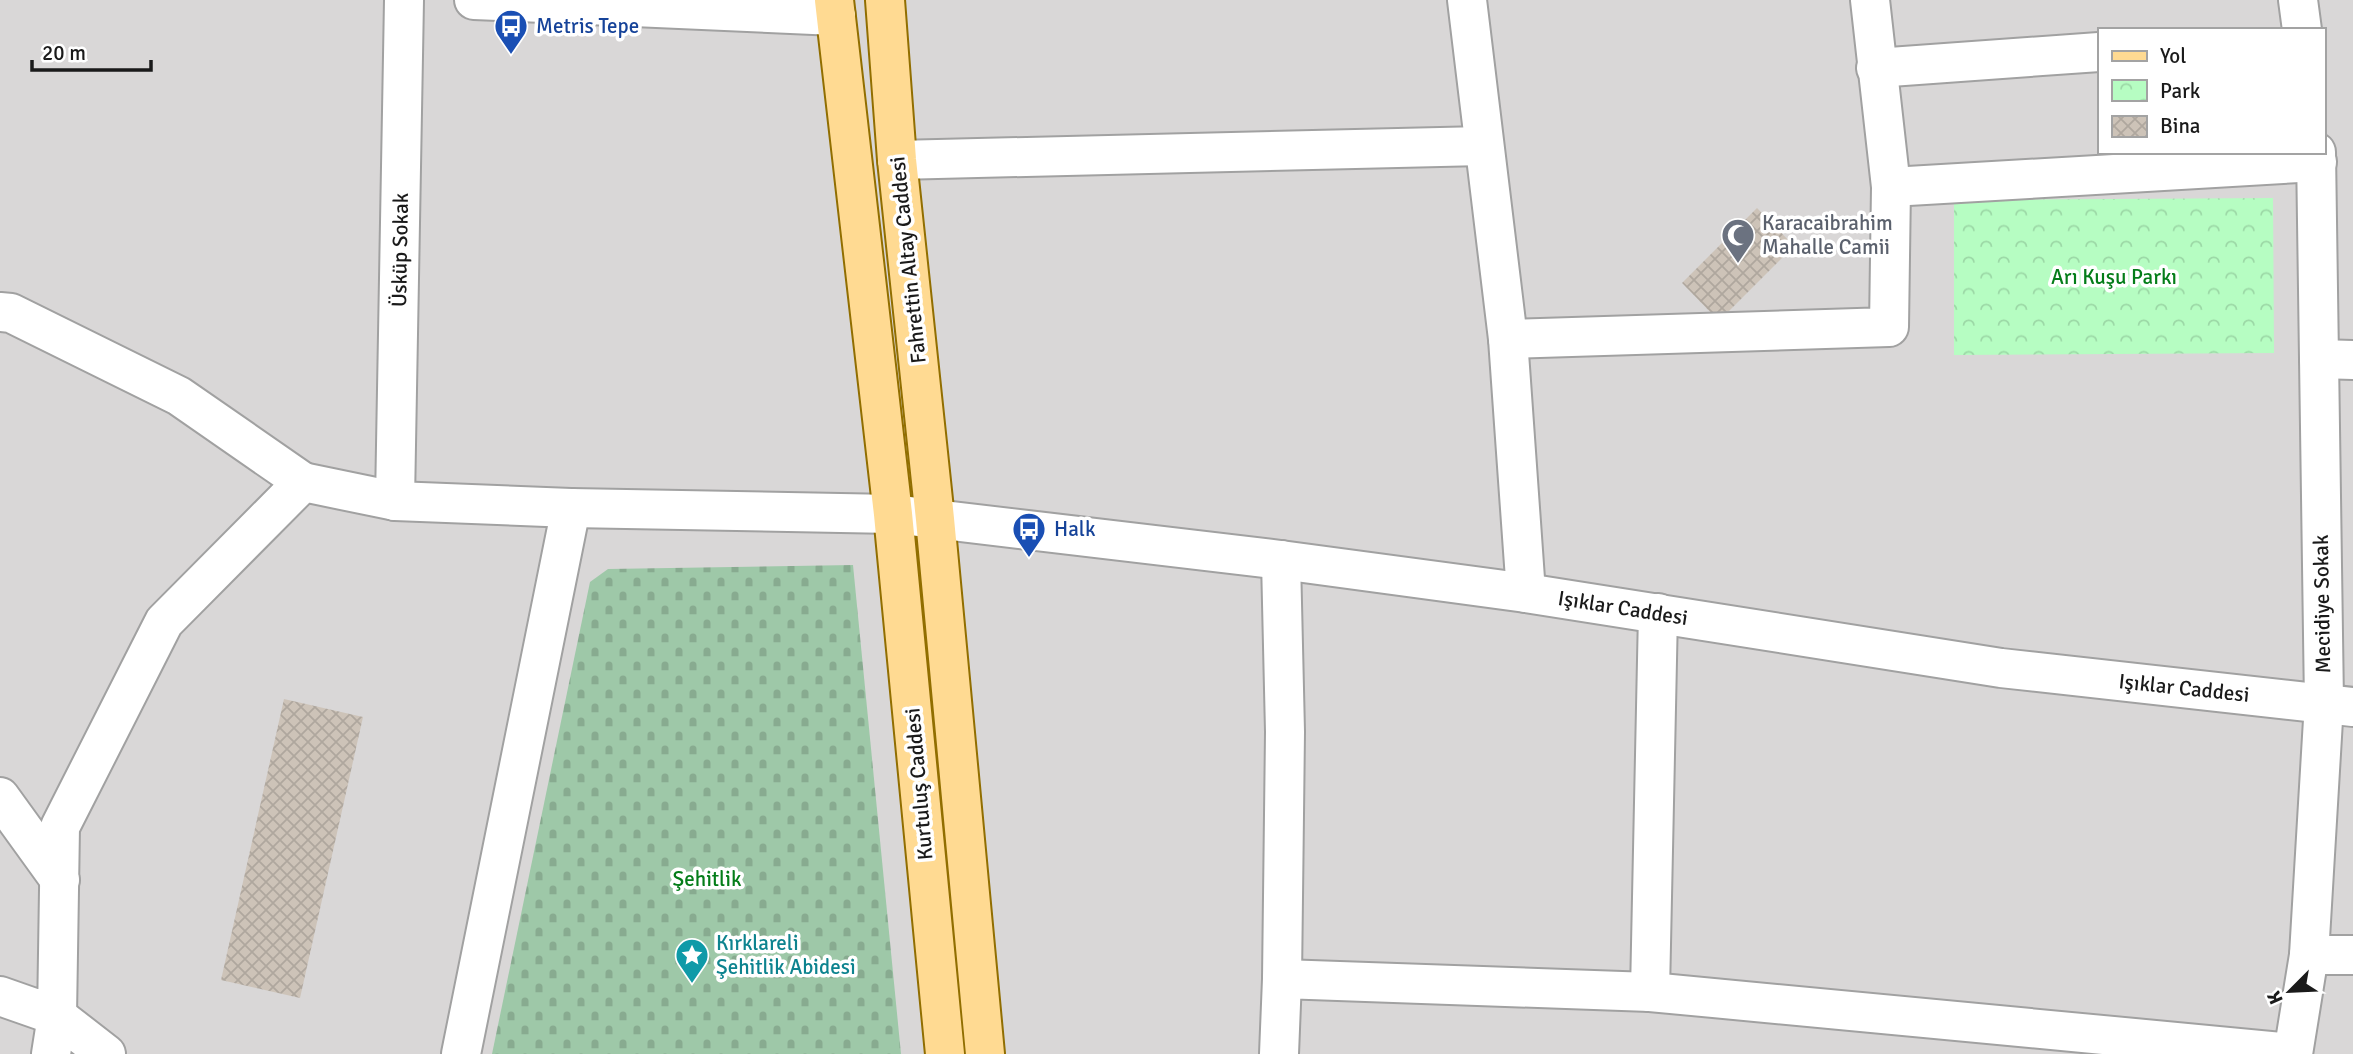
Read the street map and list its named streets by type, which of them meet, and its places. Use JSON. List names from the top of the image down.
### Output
{
  "streets": {
    "main road": ["Fahrettin Altay Caddesi", "Kurtuluş Caddesi"],
    "street": ["Üsküp Sokak", "Mecidiye Sokak", "Işıklar Caddesi"]
  },
  "crossings": [
    ["Üsküp Sokak", "Işıklar Caddesi"],
    ["Fahrettin Altay Caddesi", "Işıklar Caddesi"],
    ["Fahrettin Altay Caddesi", "Kurtuluş Caddesi"],
    ["Mecidiye Sokak", "Işıklar Caddesi"],
    ["Işıklar Caddesi", "Kurtuluş Caddesi"]
  ],
  "parks": ["Arı Kuşu Parkı", "Şehitlik"],
  "places": {
    "bus stop": ["Metris Tepe", "Halk"],
    "mosque": ["Karacaibrahim Mahalle Camii"],
    "place": ["Kırklareli Şehitlik Abidesi"]
  },
  "legend": ["Yol", "Park", "Bina"],
  "scale_bar": "20 m",
  "north": "bottom left"
}
